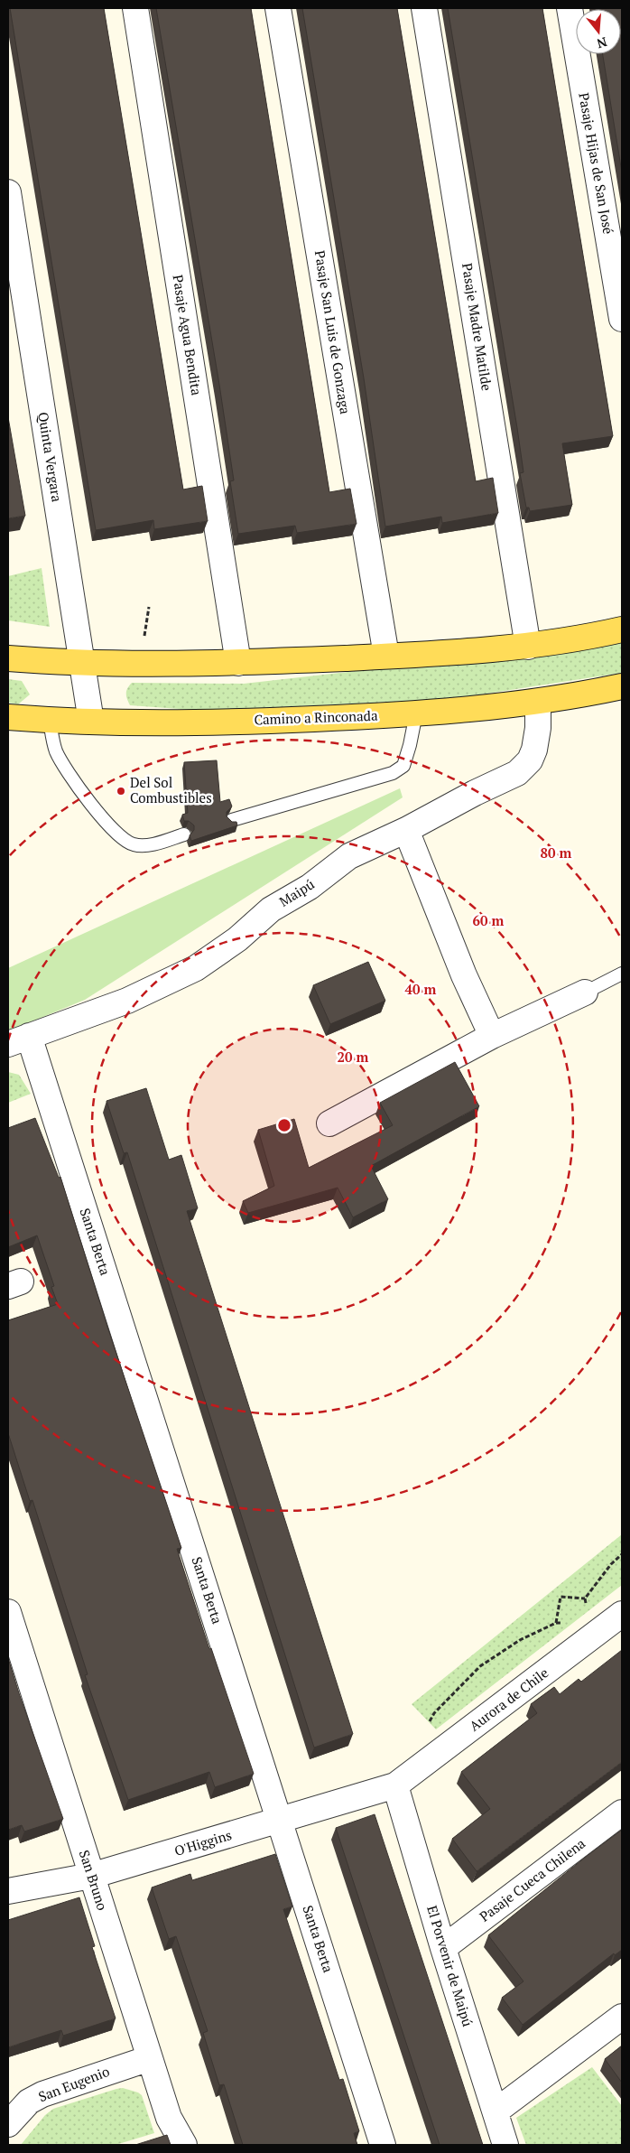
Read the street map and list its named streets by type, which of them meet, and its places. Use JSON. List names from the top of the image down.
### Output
{
  "streets": {
    "main road": ["Camino a Rinconada"],
    "street": [
      "Pasaje Hijas de San José",
      "Pasaje Madre Matilde",
      "Pasaje San Luis de Gonzaga",
      "Pasaje Agua Bendita",
      "Quinta Vergara",
      "Maipú",
      "Santa Berta",
      "Aurora de Chile",
      "O'Higgins",
      "San Bruno",
      "Pasaje Cueca Chilena",
      "El Porvenir de Maipú",
      "San Eugenio"
    ]
  },
  "crossings": [
    ["Quinta Vergara", "Camino a Rinconada"],
    ["Camino a Rinconada", "Maipú"],
    ["Maipú", "Santa Berta"],
    ["Santa Berta", "O'Higgins"],
    ["Aurora de Chile", "O'Higgins"],
    ["Aurora de Chile", "El Porvenir de Maipú"],
    ["O'Higgins", "San Bruno"],
    ["O'Higgins", "El Porvenir de Maipú"],
    ["San Bruno", "San Eugenio"],
    ["Pasaje Cueca Chilena", "El Porvenir de Maipú"]
  ],
  "places": ["Del Sol Combustibles"],
  "north": "bottom",
  "rings": [
    "80 m",
    "60 m",
    "40 m",
    "20 m"
  ]
}
